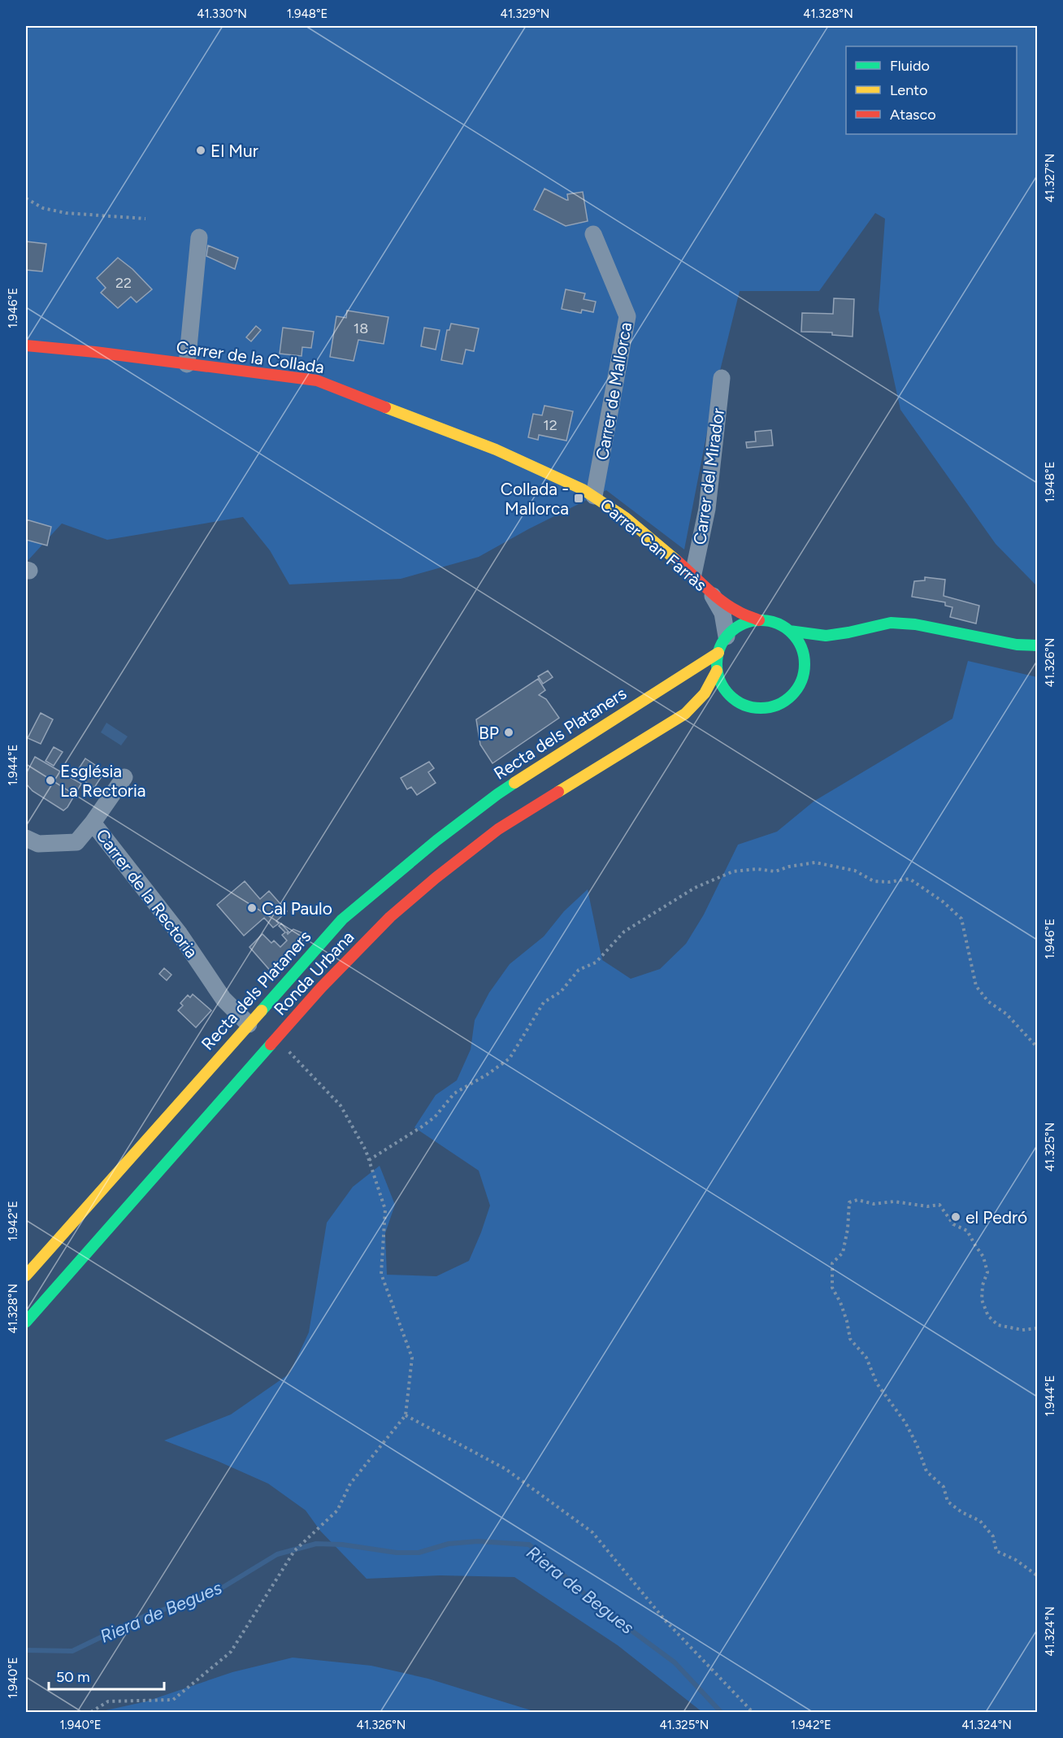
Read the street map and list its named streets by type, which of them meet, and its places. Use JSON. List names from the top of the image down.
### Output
{
  "streets": {
    "street": [
      "Carrer de la Collada",
      "Carrer de Mallorca",
      "Carrer del Mirador",
      "Carrer Can Farràs",
      "Recta dels Plataners",
      "Carrer de la Rectoria",
      "Ronda Urbana"
    ]
  },
  "crossings": [
    ["Carrer de la Collada", "Carrer de Mallorca"],
    ["Carrer de la Collada", "Carrer Can Farràs"],
    ["Carrer de Mallorca", "Carrer Can Farràs"],
    ["Carrer del Mirador", "Carrer Can Farràs"],
    ["Carrer Can Farràs", "Recta dels Plataners"],
    ["Carrer Can Farràs", "Ronda Urbana"],
    ["Recta dels Plataners", "Carrer de la Rectoria"],
    ["Recta dels Plataners", "Ronda Urbana"]
  ],
  "water": ["Riera de Begues"],
  "places": {
    "other": [
      "El Mur",
      "BP",
      "Església La Rectoria",
      "Cal Paulo",
      "el Pedró"
    ],
    "transit": ["Collada - Mallorca"]
  },
  "house_numbers": ["22", "18", "12"],
  "legend": ["Fluido", "Lento", "Atasco"],
  "scale_bar": "50 m",
  "coordinates": [
    "41.330°N",
    "1.948°E",
    "41.329°N",
    "41.328°N",
    "41.327°N",
    "1.946°E",
    "41.326°N",
    "1.944°E",
    "41.325°N",
    "1.942°E",
    "41.324°N",
    "1.940°E"
  ]
}
